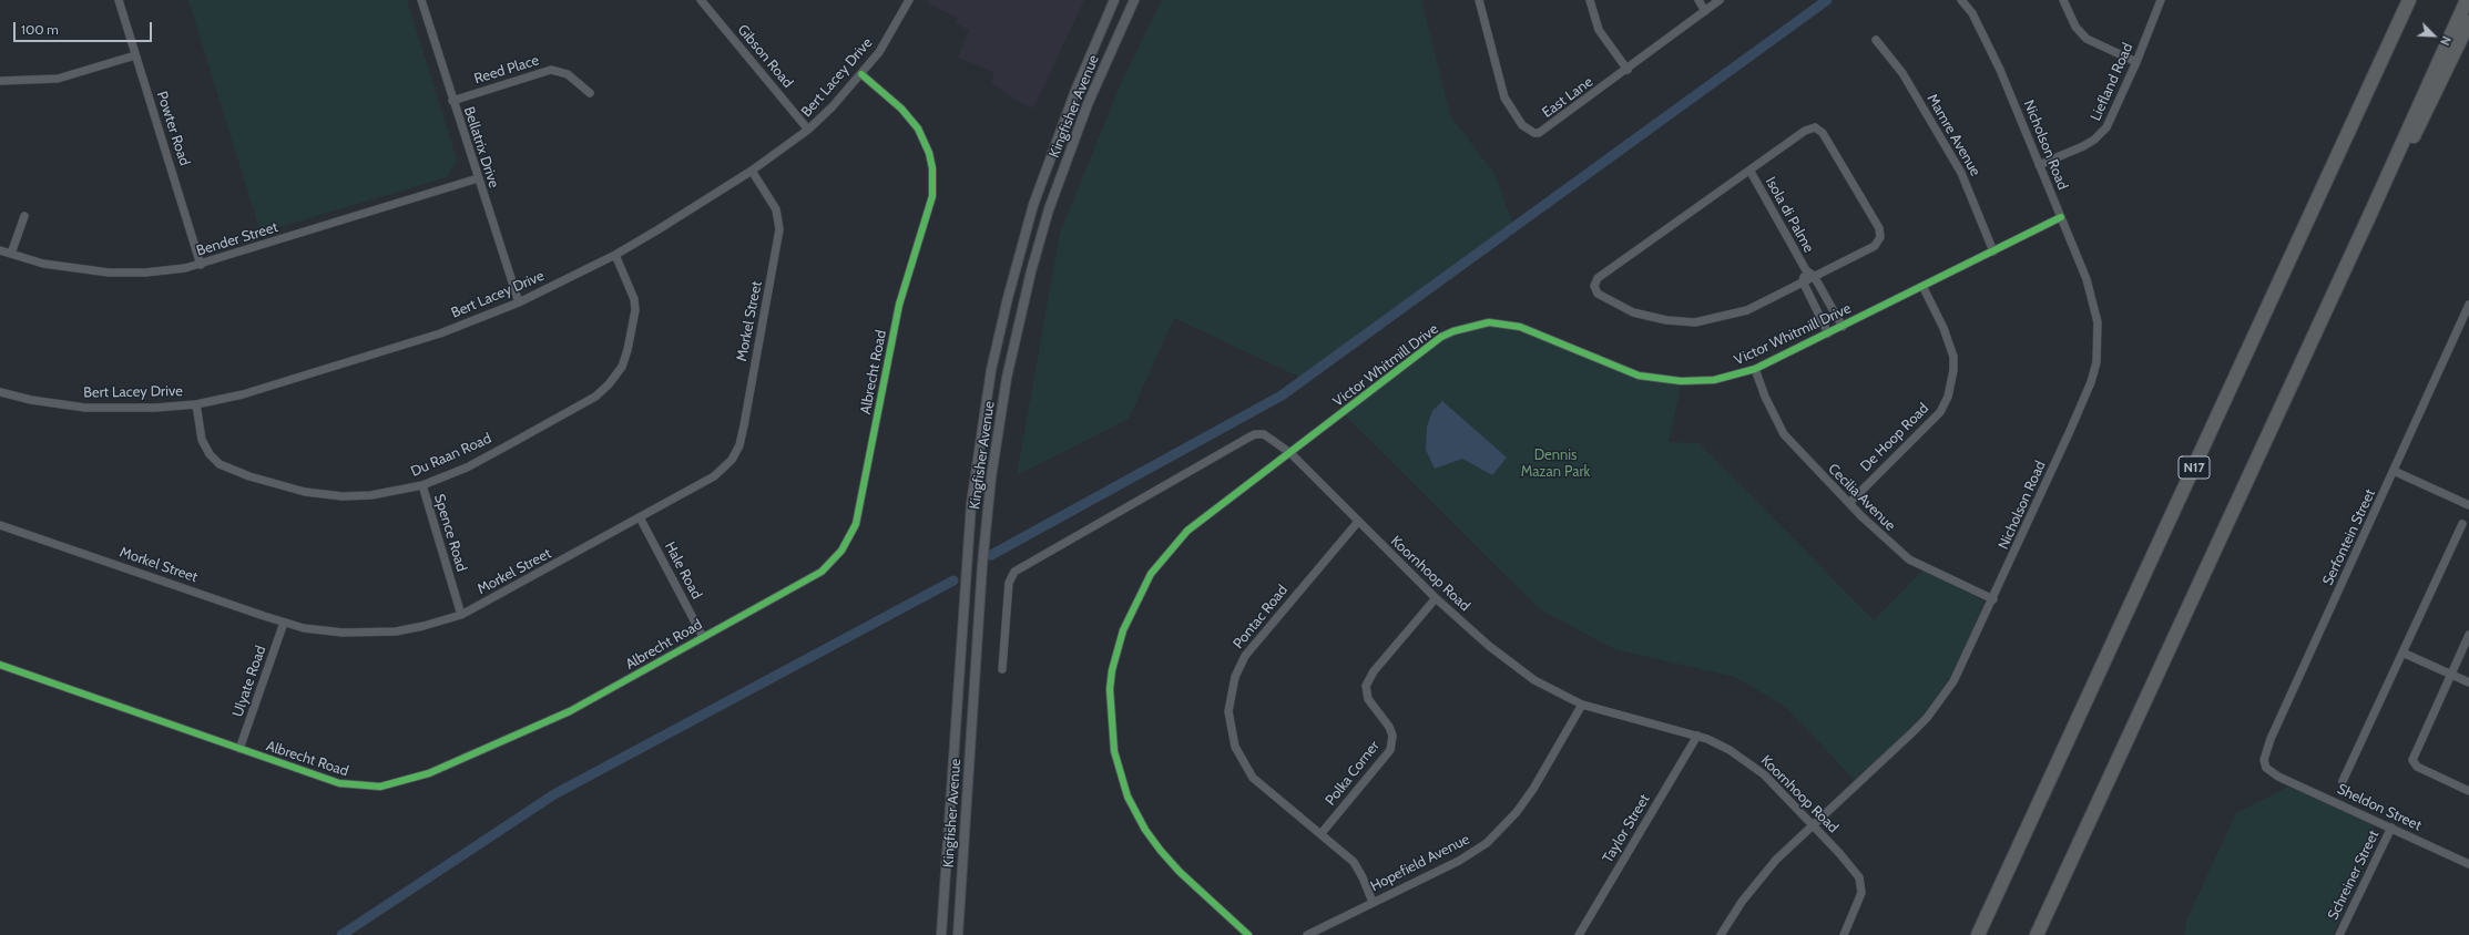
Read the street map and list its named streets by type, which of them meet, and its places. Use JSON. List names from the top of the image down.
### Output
{
  "streets": {
    "highway": ["N17"],
    "street": [
      "Gibson Road",
      "Reed Place",
      "Bert Lacey Drive",
      "Liefland Road",
      "East Lane",
      "Kingfisher Avenue",
      "Powter Road",
      "Mamre Avenue",
      "Nicholson Road",
      "Bellatrix Drive",
      "Isola di Palme",
      "Bender Street",
      "Morkel Street",
      "Victor Whitmill Drive",
      "Albrecht Road",
      "De Hoop Road",
      "Du Raan Road",
      "Cecilia Avenue",
      "Spence Road",
      "Serfontein Street",
      "Hale Road",
      "Koornhoop Road",
      "Pontac Road",
      "Ulyate Road",
      "Polka Corner",
      "Sheldon Street",
      "Taylor Street",
      "Hopefield Avenue",
      "Schreiner Street"
    ]
  },
  "crossings": [
    ["Gibson Road", "Bert Lacey Drive"],
    ["Reed Place", "Bellatrix Drive"],
    ["Bert Lacey Drive", "Bellatrix Drive"],
    ["Bert Lacey Drive", "Morkel Street"],
    ["Bert Lacey Drive", "Albrecht Road"],
    ["Bert Lacey Drive", "Du Raan Road"],
    ["Liefland Road", "Nicholson Road"],
    ["Powter Road", "Bender Street"],
    ["Mamre Avenue", "Victor Whitmill Drive"],
    ["Nicholson Road", "Victor Whitmill Drive"],
    ["Nicholson Road", "Cecilia Avenue"],
    ["Nicholson Road", "Koornhoop Road"],
    ["Bellatrix Drive", "Bender Street"],
    ["Isola di Palme", "Victor Whitmill Drive"],
    ["Morkel Street", "Spence Road"],
    ["Morkel Street", "Hale Road"],
    ["Morkel Street", "Ulyate Road"],
    ["Victor Whitmill Drive", "De Hoop Road"],
    ["Victor Whitmill Drive", "Cecilia Avenue"],
    ["Victor Whitmill Drive", "Koornhoop Road"],
    ["Albrecht Road", "Hale Road"],
    ["Albrecht Road", "Ulyate Road"],
    ["De Hoop Road", "Cecilia Avenue"],
    ["Du Raan Road", "Spence Road"],
    ["Serfontein Street", "Sheldon Street"],
    ["Koornhoop Road", "Pontac Road"],
    ["Koornhoop Road", "Polka Corner"],
    ["Koornhoop Road", "Taylor Street"],
    ["Koornhoop Road", "Hopefield Avenue"],
    ["Pontac Road", "Polka Corner"],
    ["Pontac Road", "Hopefield Avenue"],
    ["Sheldon Street", "Schreiner Street"]
  ],
  "parks": ["Dennis Mazan Park"],
  "scale_bar": "100 m",
  "north": "bottom right"
}
